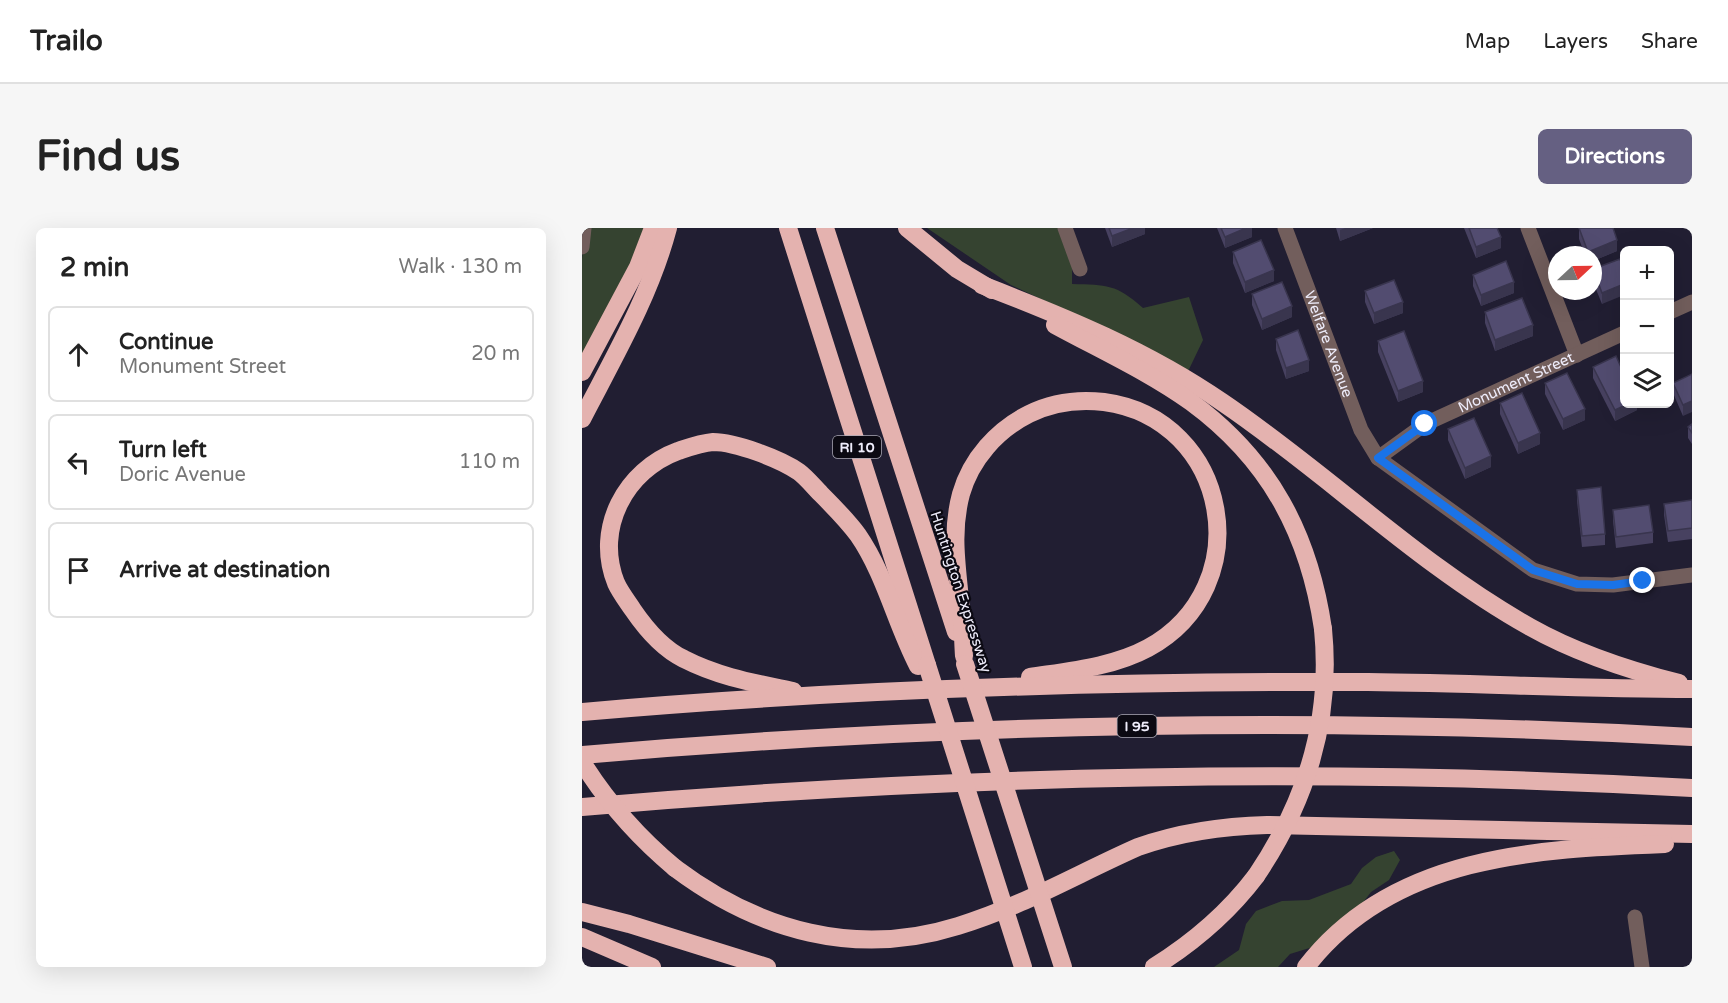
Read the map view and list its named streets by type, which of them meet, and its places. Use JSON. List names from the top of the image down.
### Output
{
  "streets": {
    "highway": ["RI 10", "Huntington Expressway", "I 95"],
    "street": ["Welfare Avenue", "Monument Street"]
  },
  "crossings": [
    ["Welfare Avenue", "Monument Street"]
  ],
  "north": "right",
  "page": {
    "header": "Trailo",
    "nav": ["Map", "Layers", "Share"],
    "buttons": "Directions",
    "title": "Find us",
    "heading": ["2 min", "Walk · 130 m"],
    "map_buttons": ["+", "−"],
    "list": [
      ["Continue", "Monument Street", "20 m"],
      ["Turn left", "Doric Avenue", "110 m"],
      "Arrive at destination"
    ]
  }
}
